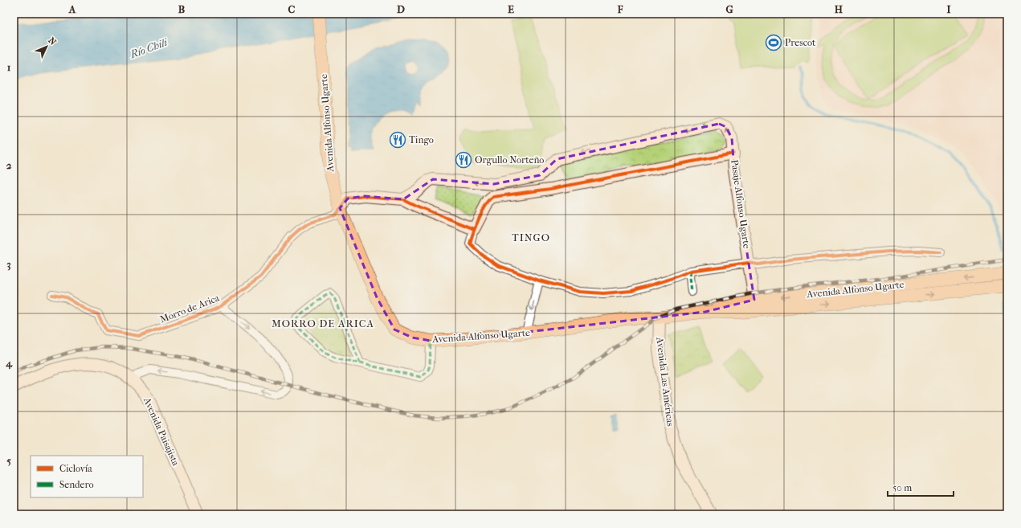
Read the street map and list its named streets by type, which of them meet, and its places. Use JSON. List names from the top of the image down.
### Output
{
  "streets": {
    "main road": ["Avenida Alfonso Ugarte"],
    "street": [
      "Pasaje Alfonso Ugarte",
      "Morro de Arica",
      "Avenida Las Américas",
      "Avenida Paisajista"
    ]
  },
  "crossings": [
    ["Avenida Alfonso Ugarte", "Pasaje Alfonso Ugarte"],
    ["Avenida Alfonso Ugarte", "Morro de Arica"],
    ["Avenida Alfonso Ugarte", "Avenida Las Américas"]
  ],
  "districts": ["TINGO", "MORRO DE ARICA"],
  "water": ["Río Chili"],
  "places": {
    "sports": ["Prescot"],
    "restaurant": ["Tingo", "Orgullo Norteño"]
  },
  "legend": ["Ciclovía", "Sendero"],
  "scale_bar": "50 m",
  "north": "top right",
  "grid": {
    "columns": [
      "A",
      "B",
      "C",
      "D",
      "E",
      "F",
      "G",
      "H",
      "I"
    ],
    "rows": [
      "1",
      "2",
      "3",
      "4",
      "5"
    ]
  }
}
